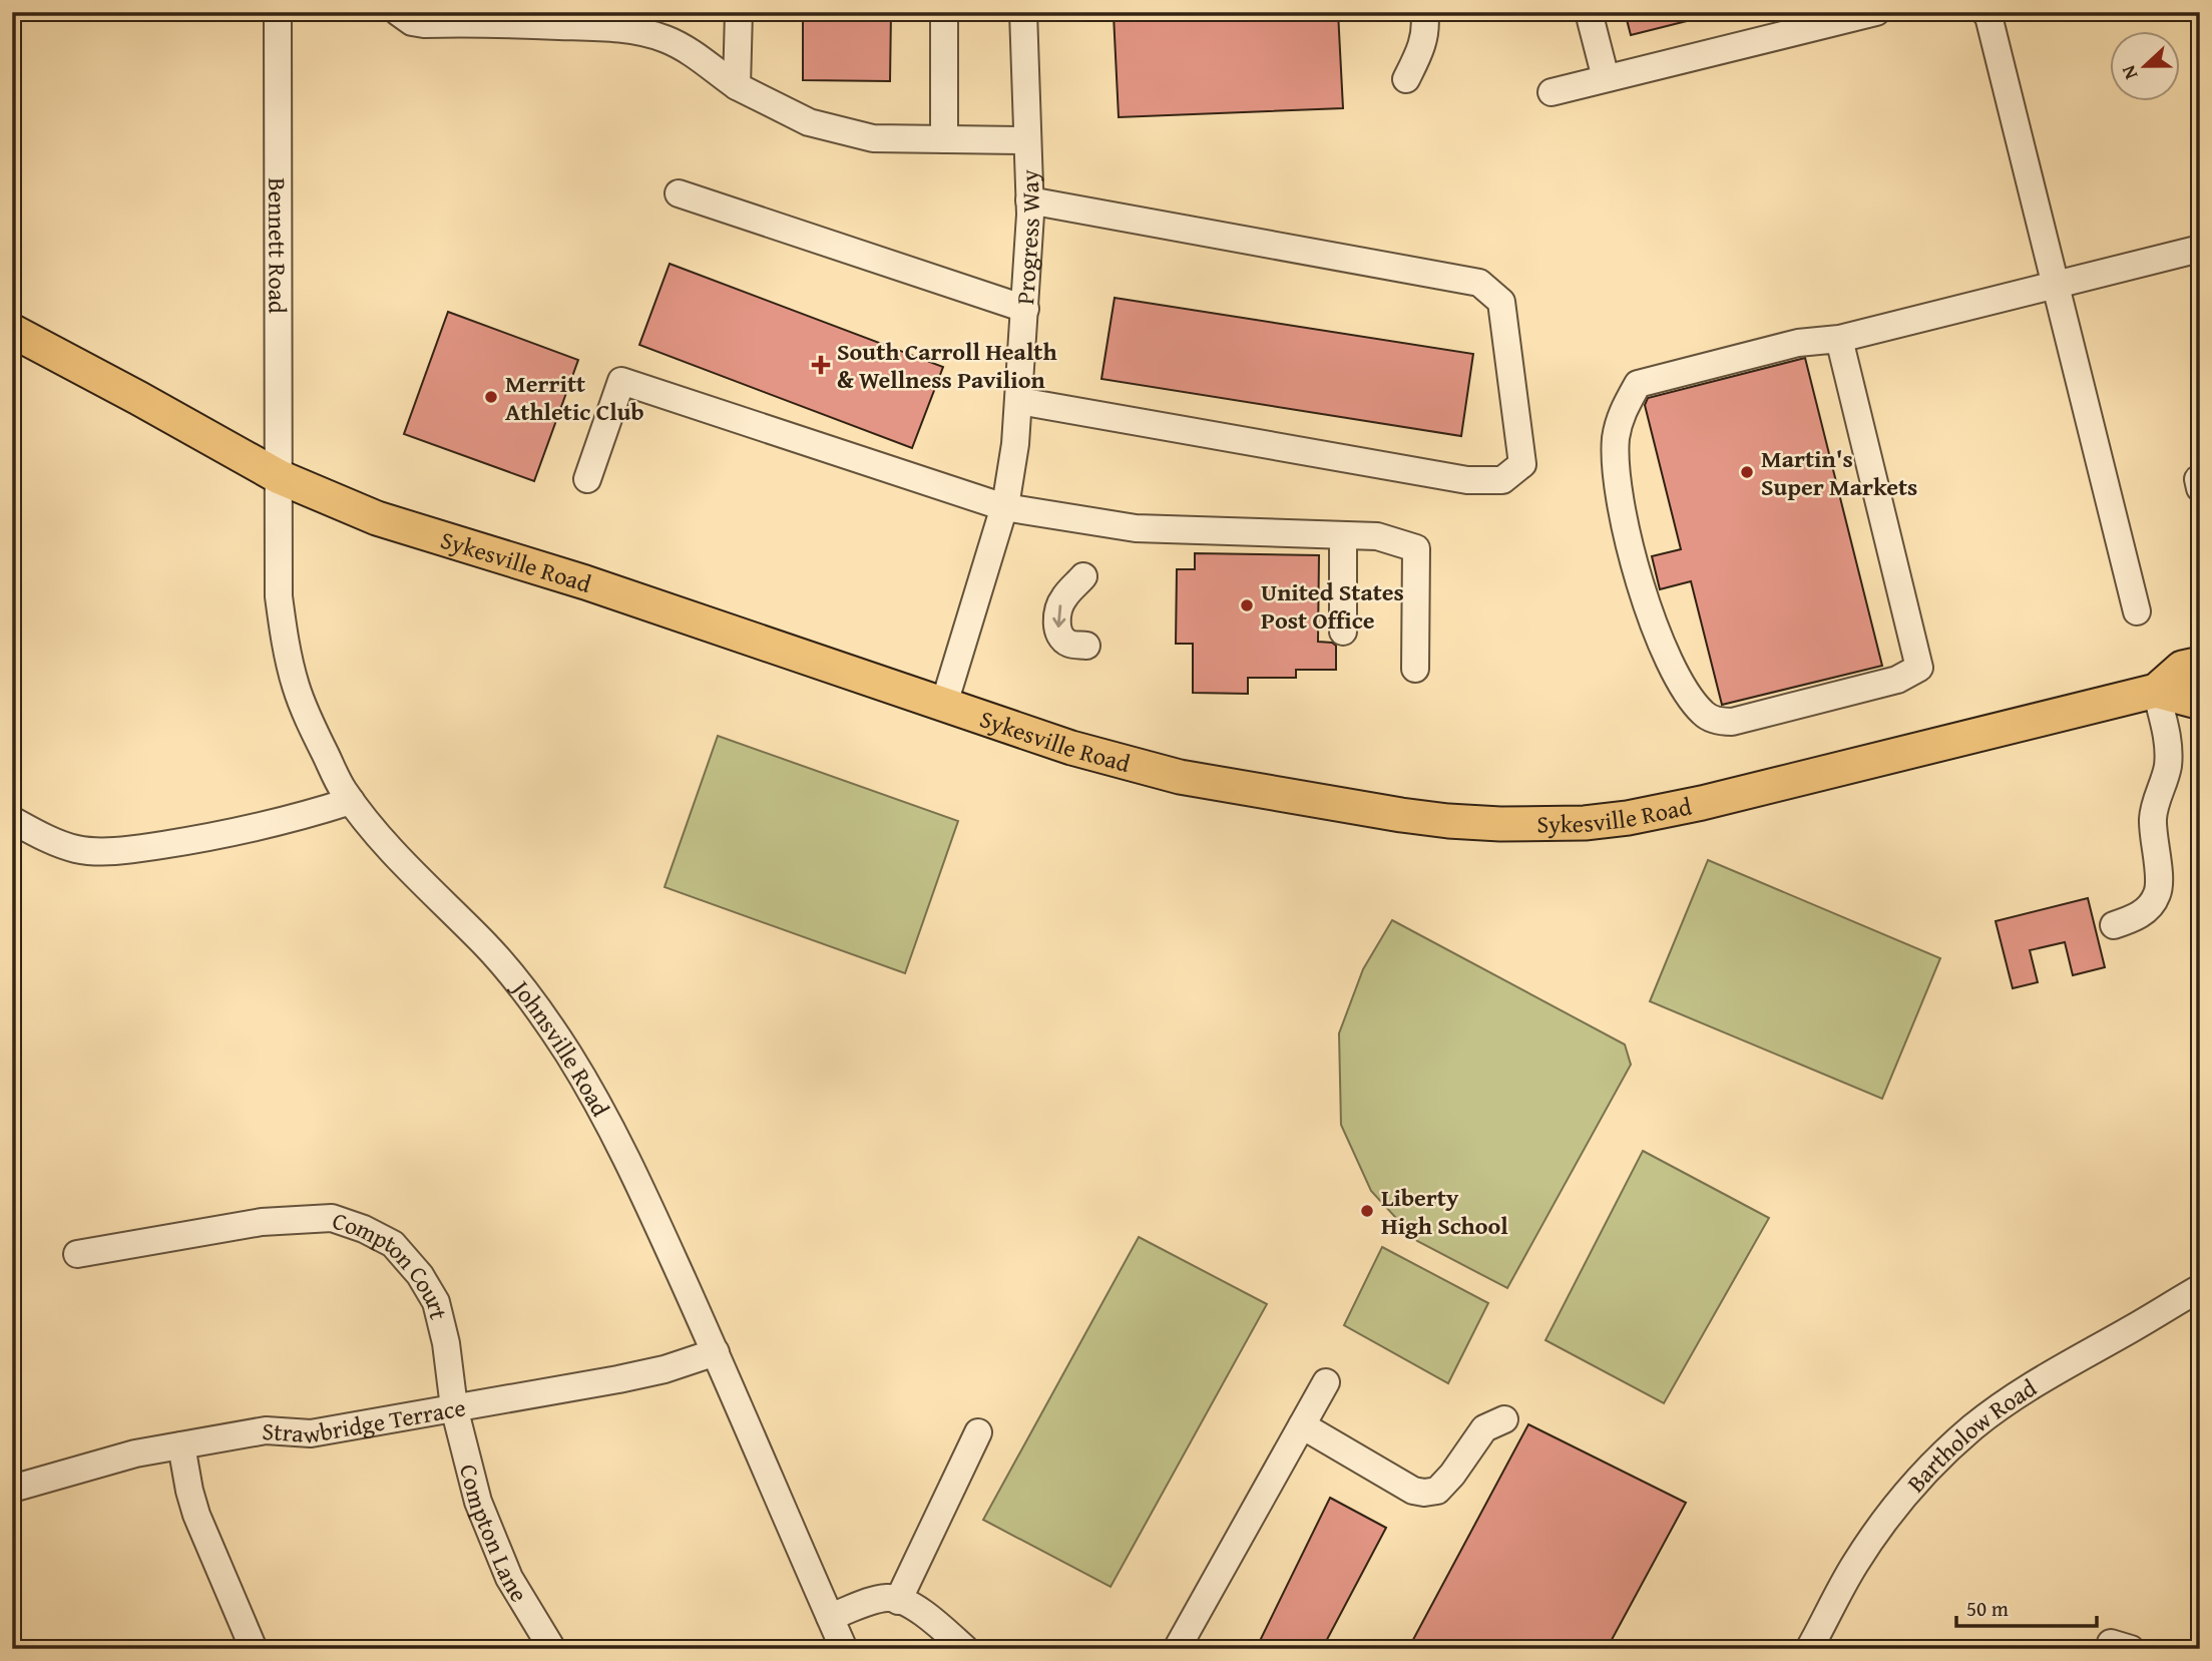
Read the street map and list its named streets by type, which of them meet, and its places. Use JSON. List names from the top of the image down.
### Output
{
  "streets": {
    "main road": ["Sykesville Road"],
    "street": [
      "Progress Way",
      "Bennett Road",
      "Johnsville Road",
      "Compton Court",
      "Strawbridge Terrace",
      "Bartholow Road",
      "Compton Lane"
    ]
  },
  "crossings": [
    ["Progress Way", "Sykesville Road"],
    ["Bennett Road", "Sykesville Road"],
    ["Bennett Road", "Johnsville Road"],
    ["Sykesville Road", "Johnsville Road"],
    ["Johnsville Road", "Strawbridge Terrace"],
    ["Compton Court", "Strawbridge Terrace"],
    ["Compton Court", "Compton Lane"],
    ["Strawbridge Terrace", "Compton Lane"]
  ],
  "places": {
    "health": ["South Carroll Health & Wellness Pavilion"],
    "other": [
      "Merritt Athletic Club",
      "Martin's Super Markets",
      "United States Post Office",
      "Liberty High School"
    ]
  },
  "scale_bar": "50 m",
  "north": "left"
}
